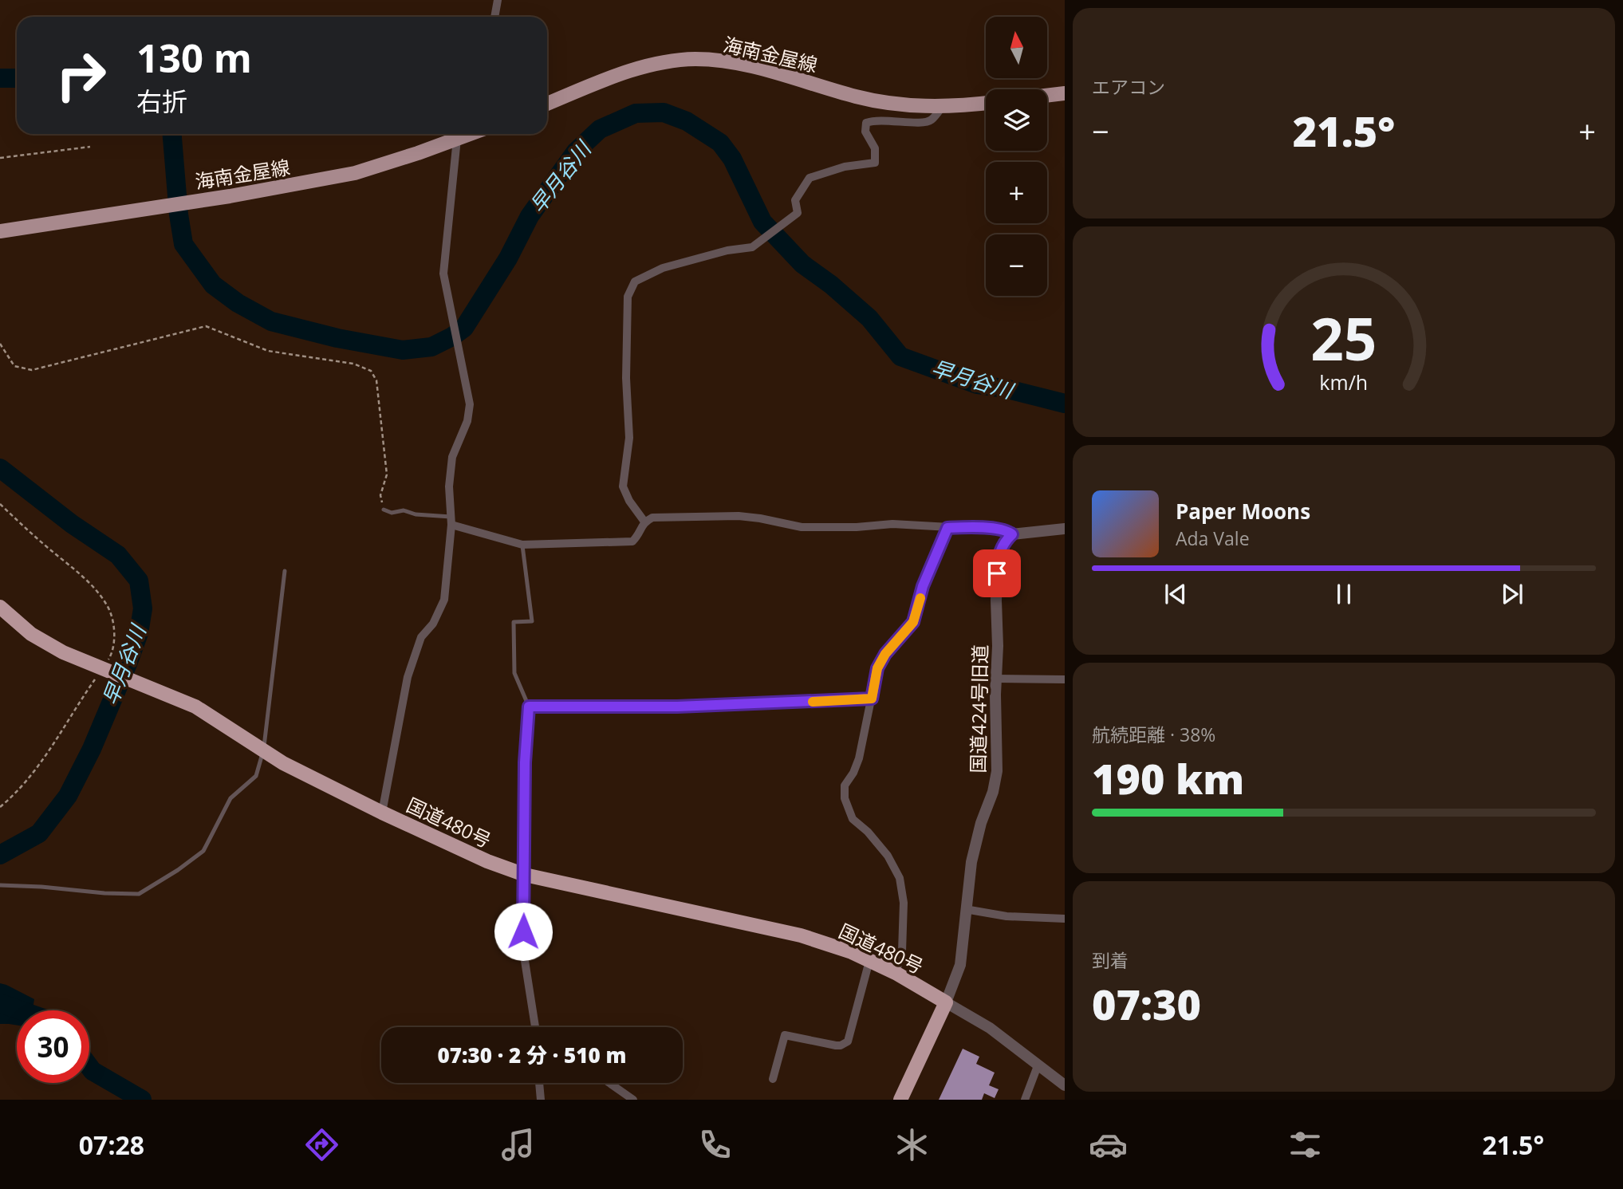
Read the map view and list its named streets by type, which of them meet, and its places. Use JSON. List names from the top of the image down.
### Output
{
  "streets": {
    "highway": ["国道480号"],
    "main road": ["海南金屋線"],
    "street": ["国道424号旧道"]
  },
  "crossings": [
    ["国道424号旧道", "国道480号"]
  ],
  "water": ["早月谷川"],
  "north": "top",
  "page": {
    "tile": [
      "エアコン",
      ["航続距離 · 38%", "190 km"],
      ["到着", "07:30"]
    ],
    "map_buttons": ["+", "−"],
    "turn": ["130 m", "右折"],
    "heat": ["−", "21.5°", "+"],
    "song": ["Paper Moons", "Ada Vale"],
    "limit": "30",
    "trip": "07:30 · 2 分 · 510 m",
    "tabs": ["07:28", "21.5°"],
    "gauge": ["25", "km/h"]
  }
}
